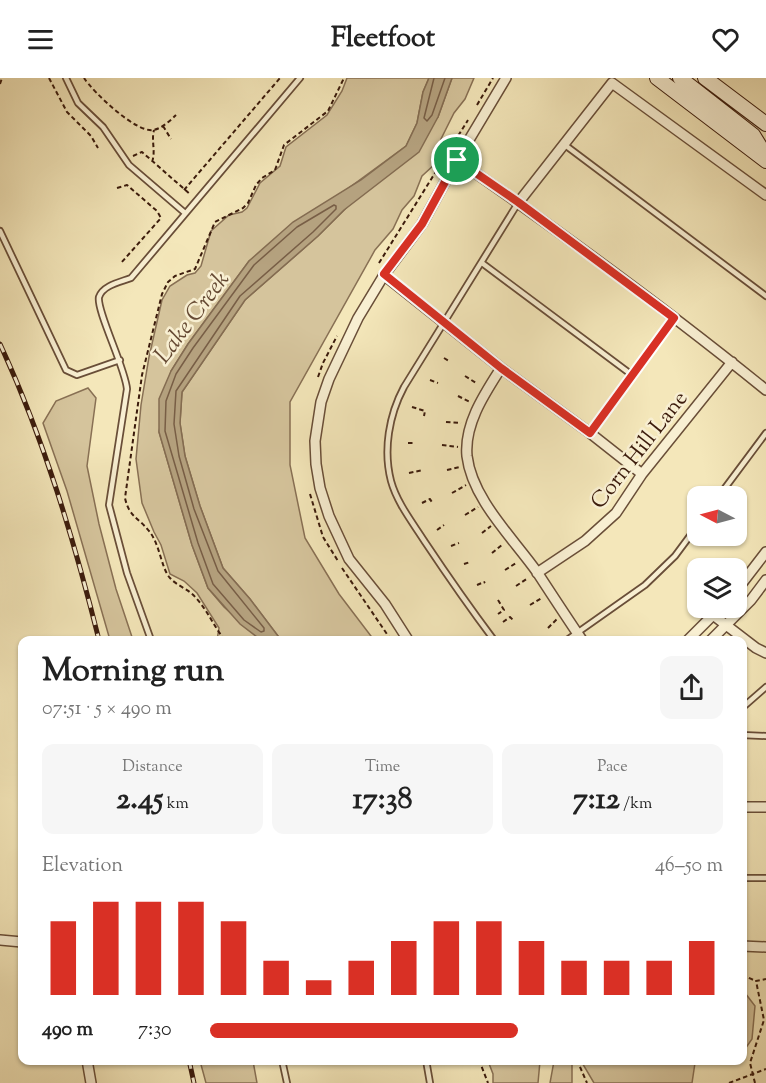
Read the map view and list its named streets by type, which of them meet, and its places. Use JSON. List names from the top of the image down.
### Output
{
  "streets": {
    "street": ["Corn Hill Lane"]
  },
  "water": ["Lake Creek"],
  "north": "left",
  "page": {
    "header": "Fleetfoot",
    "heading": ["Morning run", "07:51 · 5 × 490 m"],
    "stats": [
      ["Distance", "2.45 km"],
      ["Time", "17:38"],
      ["Pace", "7:12 /km"]
    ],
    "chart": ["Elevation", "46–50 m"],
    "list": [
      {
        "name": "490 m",
        "note": "7:30"
      }
    ]
  }
}
